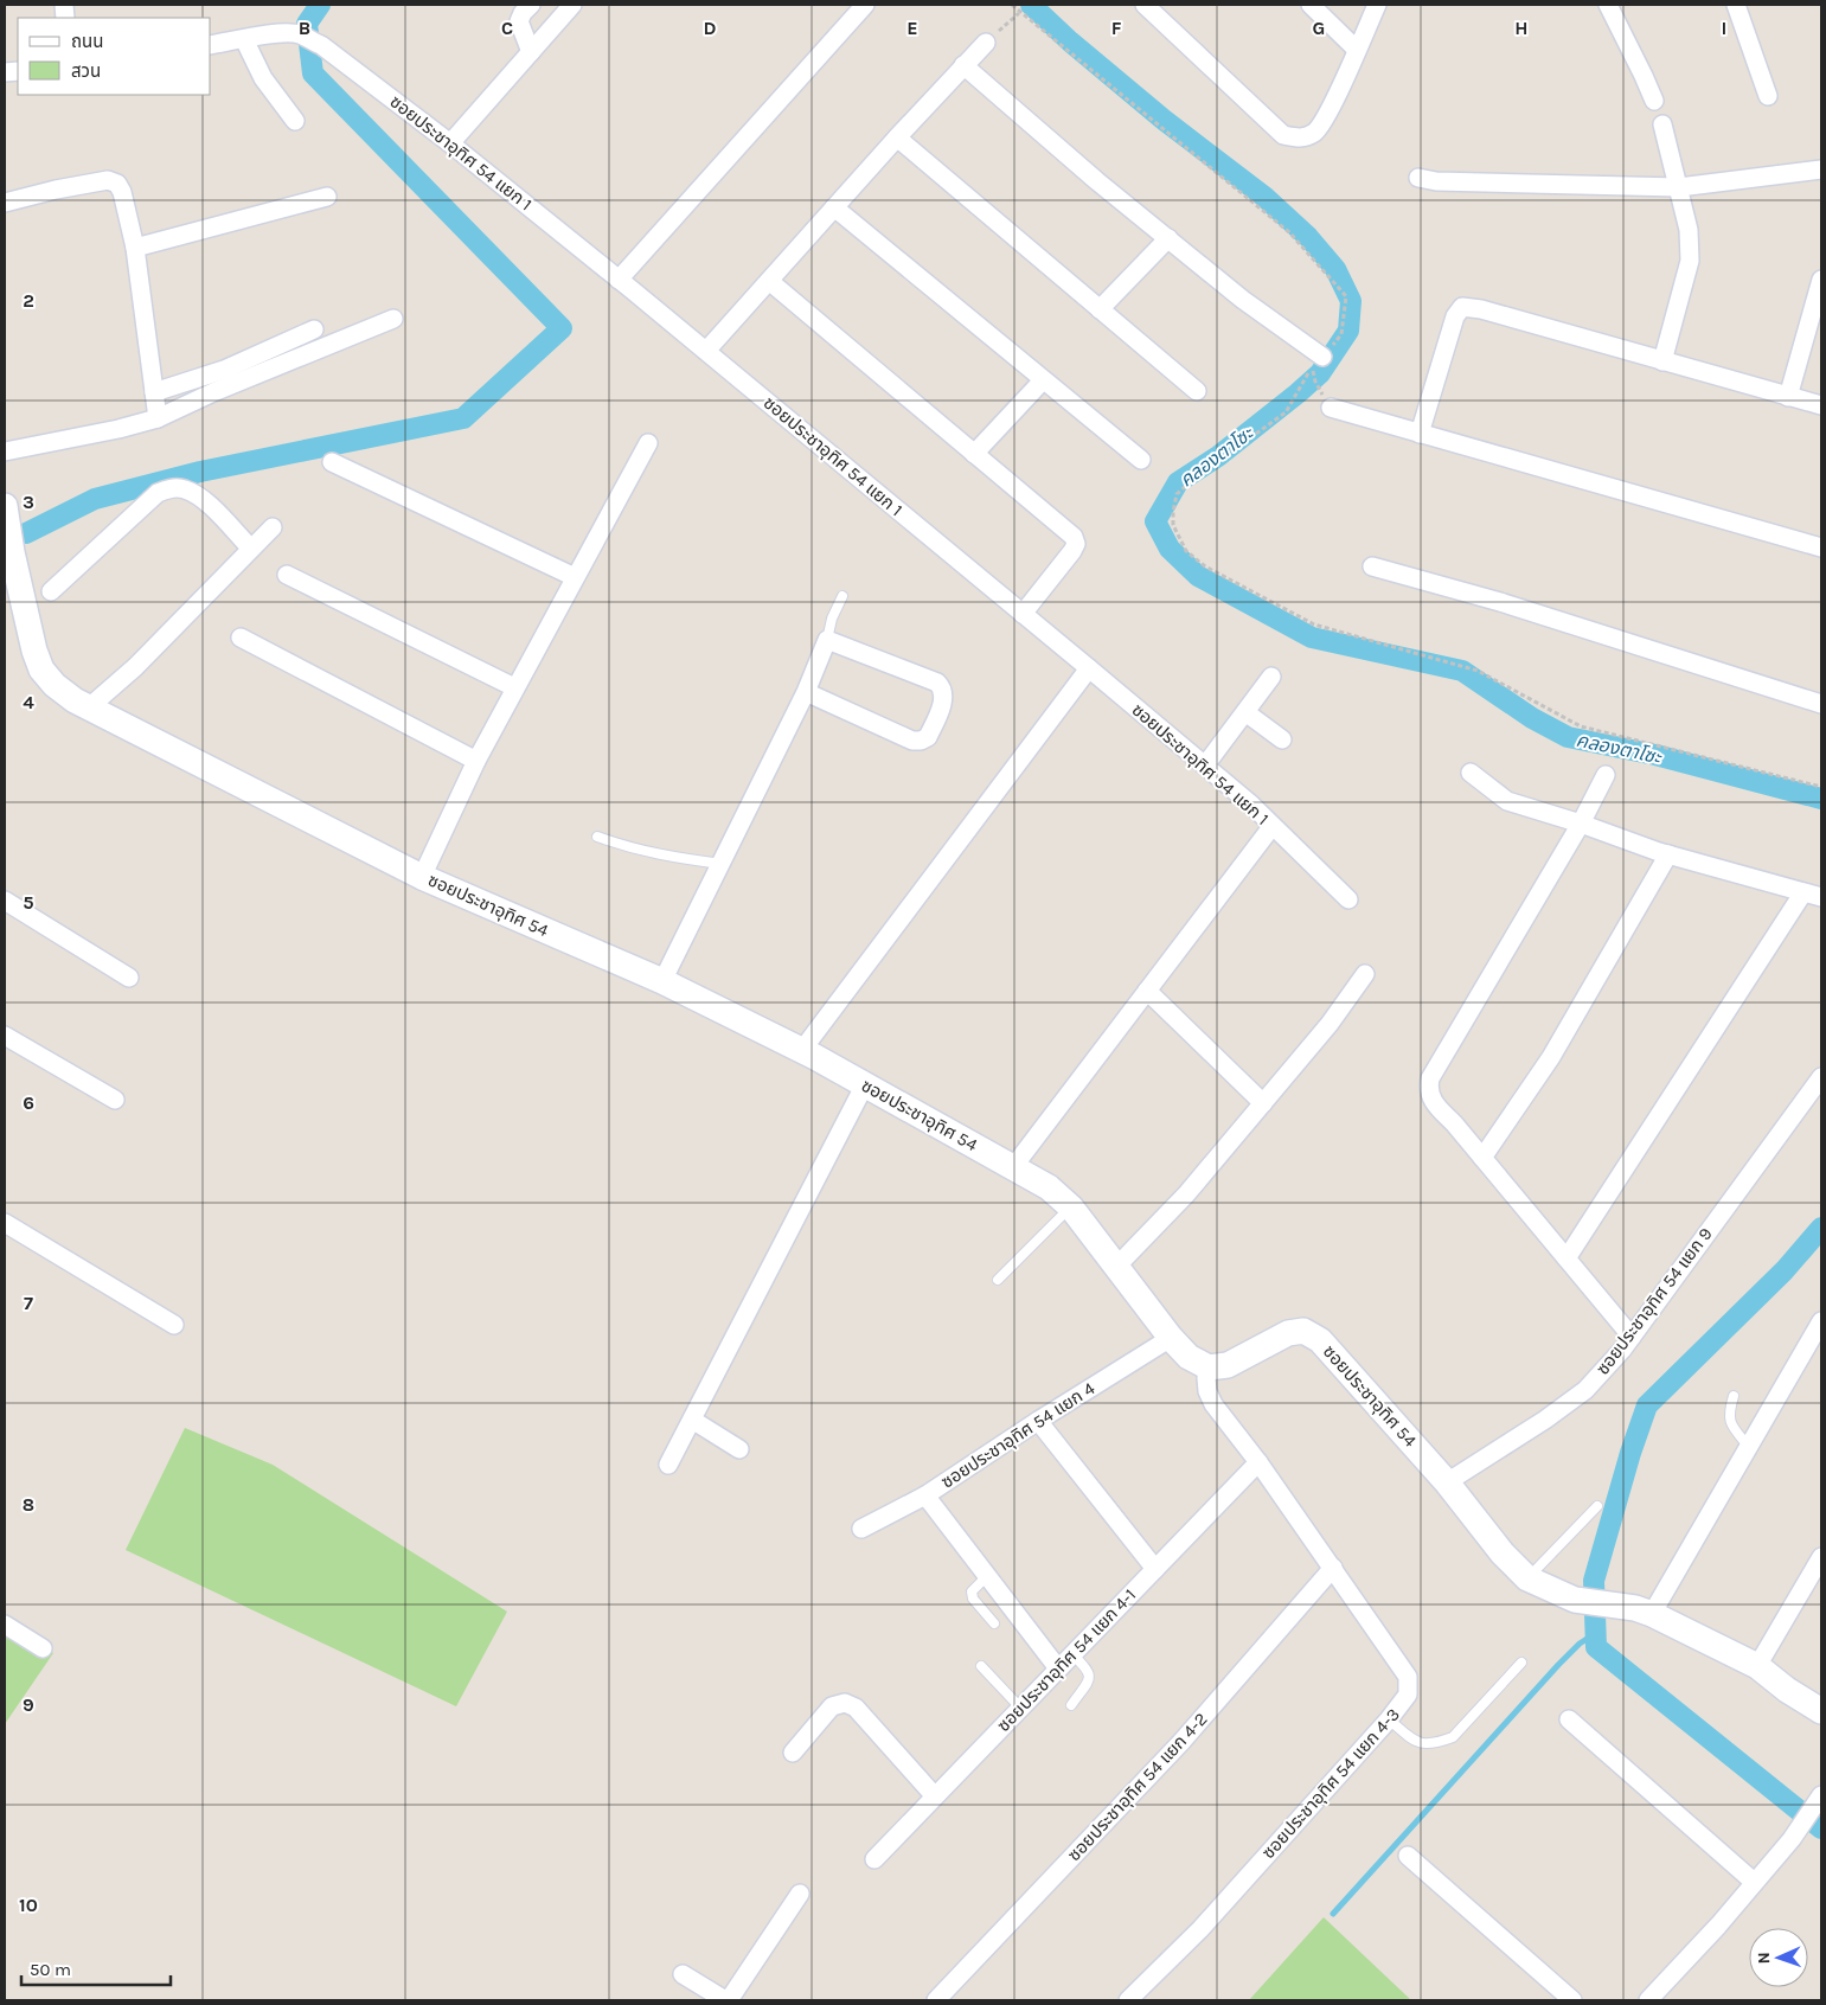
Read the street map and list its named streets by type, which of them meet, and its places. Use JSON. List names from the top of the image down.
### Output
{
  "streets": {
    "street": [
      "ซอยประชาอุทิศ 54 แยก 1",
      "ซอยประชาอุทิศ 54",
      "ซอยประชาอุทิศ 54 แยก 9",
      "ซอยประชาอุทิศ 54 แยก 4",
      "ซอยประชาอุทิศ 54 แยก 4-1",
      "ซอยประชาอุทิศ 54 แยก 4-3",
      "ซอยประชาอุทิศ 54 แยก 4-2"
    ]
  },
  "crossings": [
    ["ซอยประชาอุทิศ 54", "ซอยประชาอุทิศ 54 แยก 9"],
    ["ซอยประชาอุทิศ 54", "ซอยประชาอุทิศ 54 แยก 4"],
    ["ซอยประชาอุทิศ 54", "ซอยประชาอุทิศ 54 แยก 4-3"],
    ["ซอยประชาอุทิศ 54 แยก 4-1", "ซอยประชาอุทิศ 54 แยก 4-3"],
    ["ซอยประชาอุทิศ 54 แยก 4-3", "ซอยประชาอุทิศ 54 แยก 4-2"]
  ],
  "water": ["คลองตาโซะ"],
  "legend": ["ถนน", "สวน"],
  "scale_bar": "50 m",
  "north": "left",
  "grid": {
    "columns": [
      "B",
      "C",
      "D",
      "E",
      "F",
      "G",
      "H",
      "I"
    ],
    "rows": [
      "2",
      "3",
      "4",
      "5",
      "6",
      "7",
      "8",
      "9",
      "10"
    ]
  }
}
